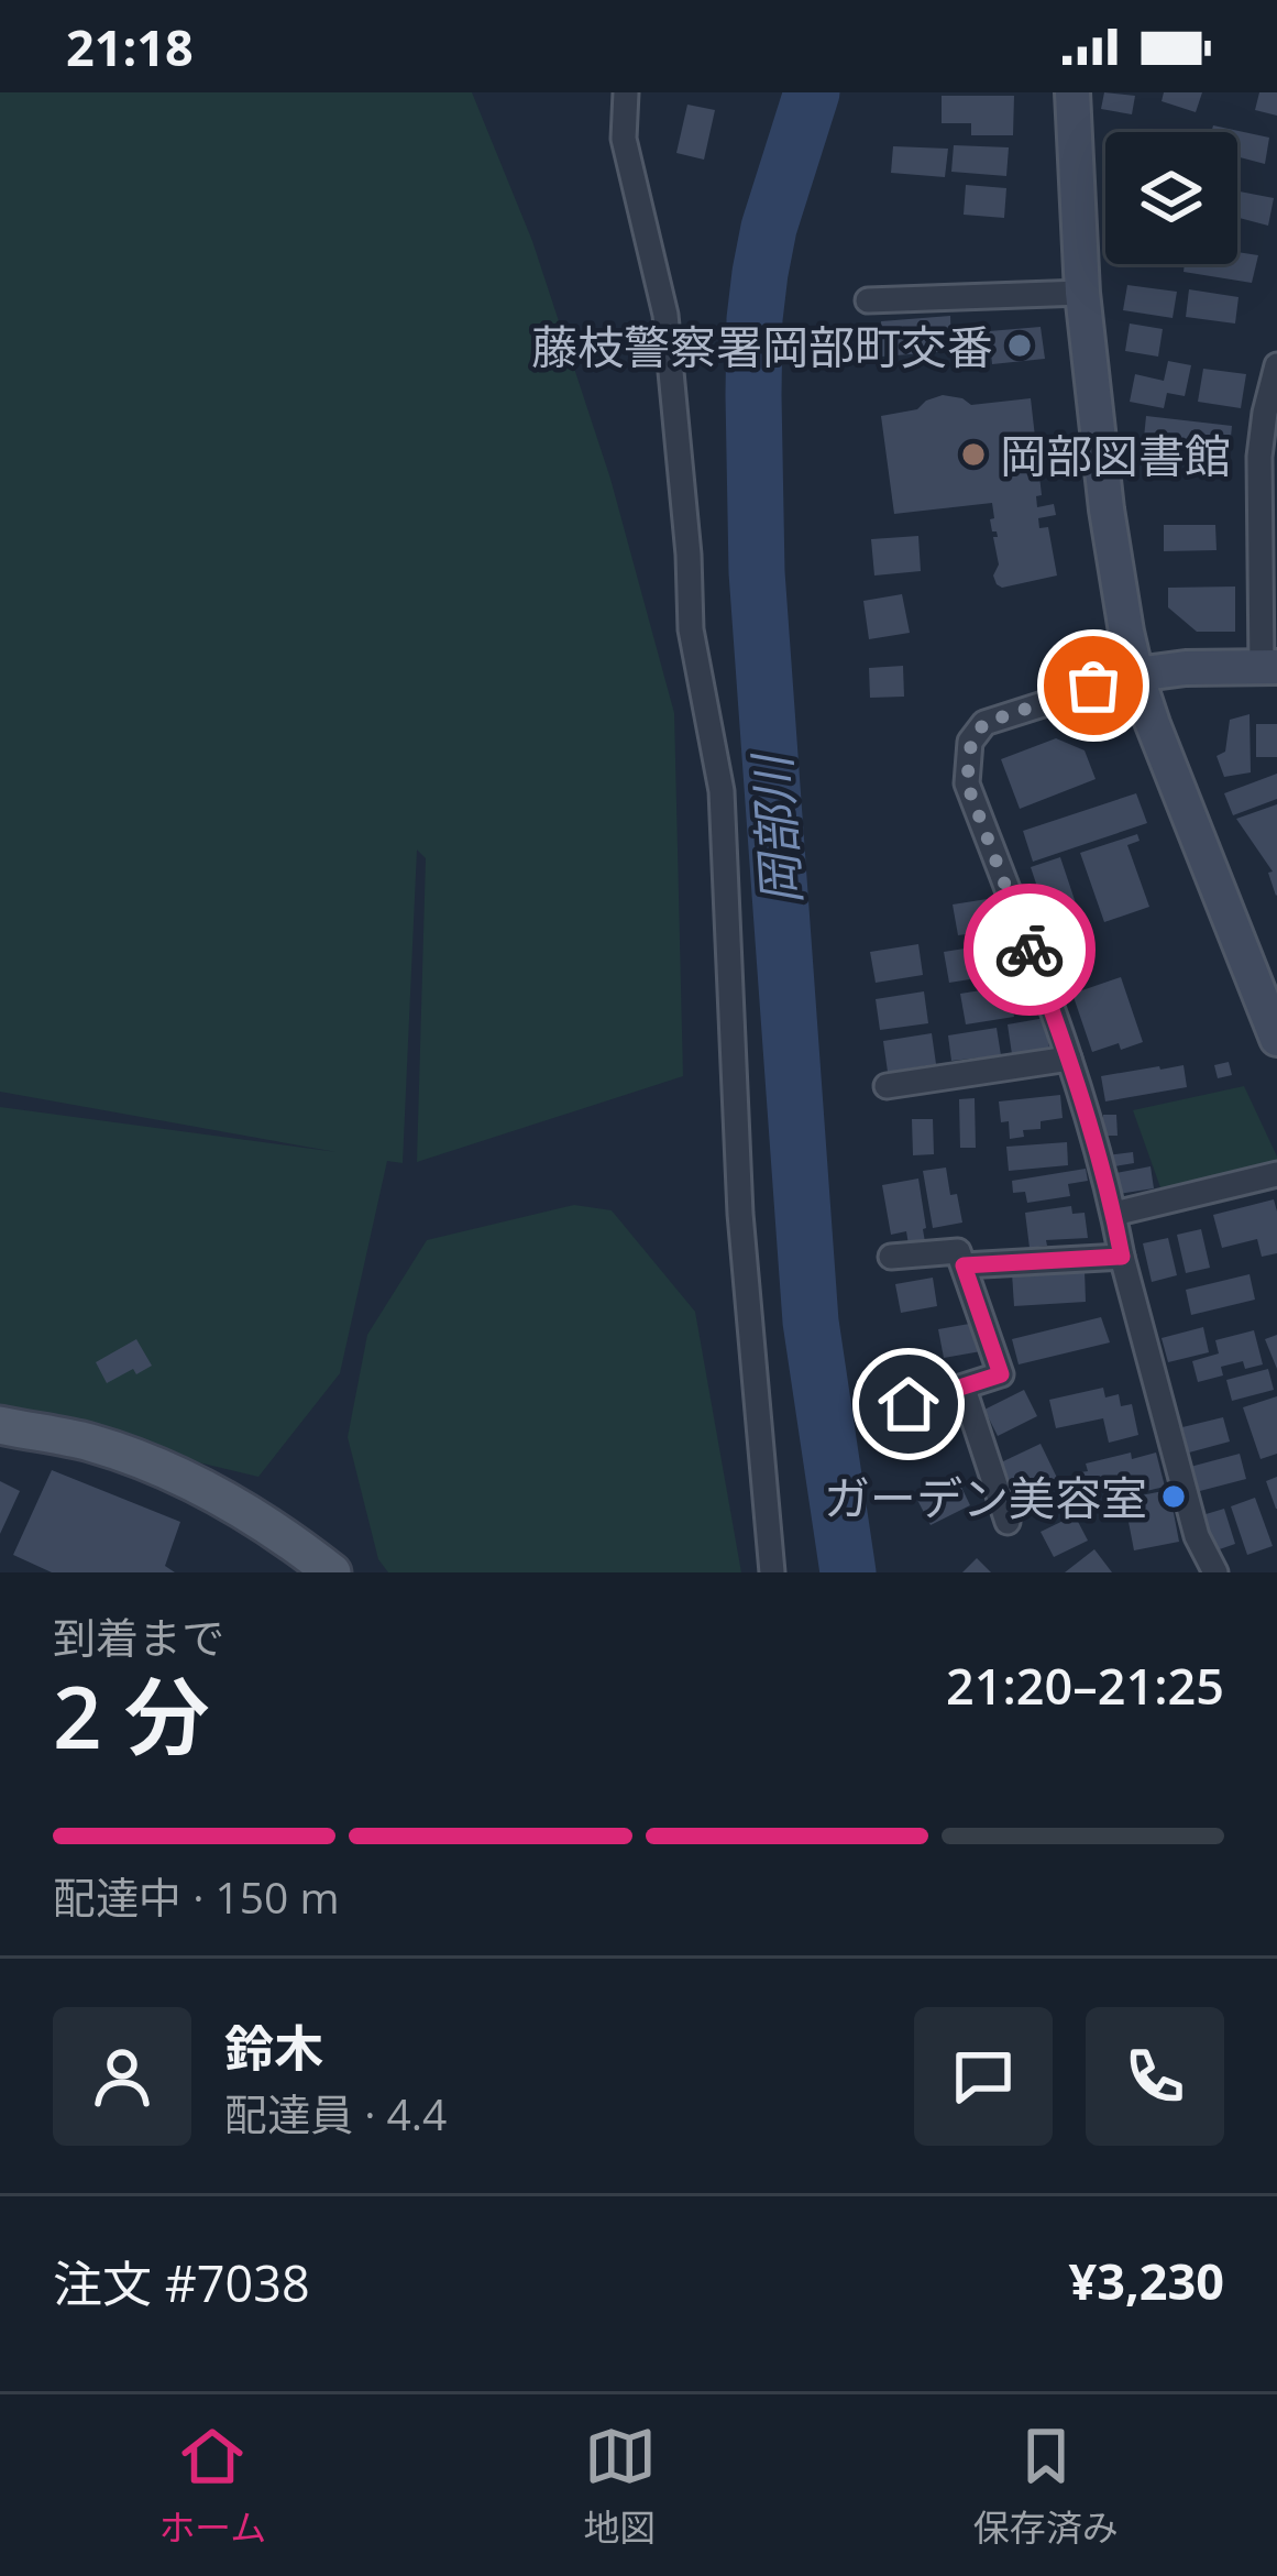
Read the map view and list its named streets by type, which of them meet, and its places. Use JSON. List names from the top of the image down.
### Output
{
  "water": ["岡部川"],
  "places": ["藤枝警察署岡部町交番", "岡部図書館", "ガーデン美容室"],
  "page": {
    "status": "21:18",
    "heading": ["2 分", "到着まで", "21:20–21:25"],
    "panel": [
      "鈴木",
      "配達員 · 4.4",
      "注文 #7038",
      "¥3,230"
    ],
    "bar": "配達中 · 150 m",
    "tabs": ["ホーム", "地図", "保存済み"]
  }
}
